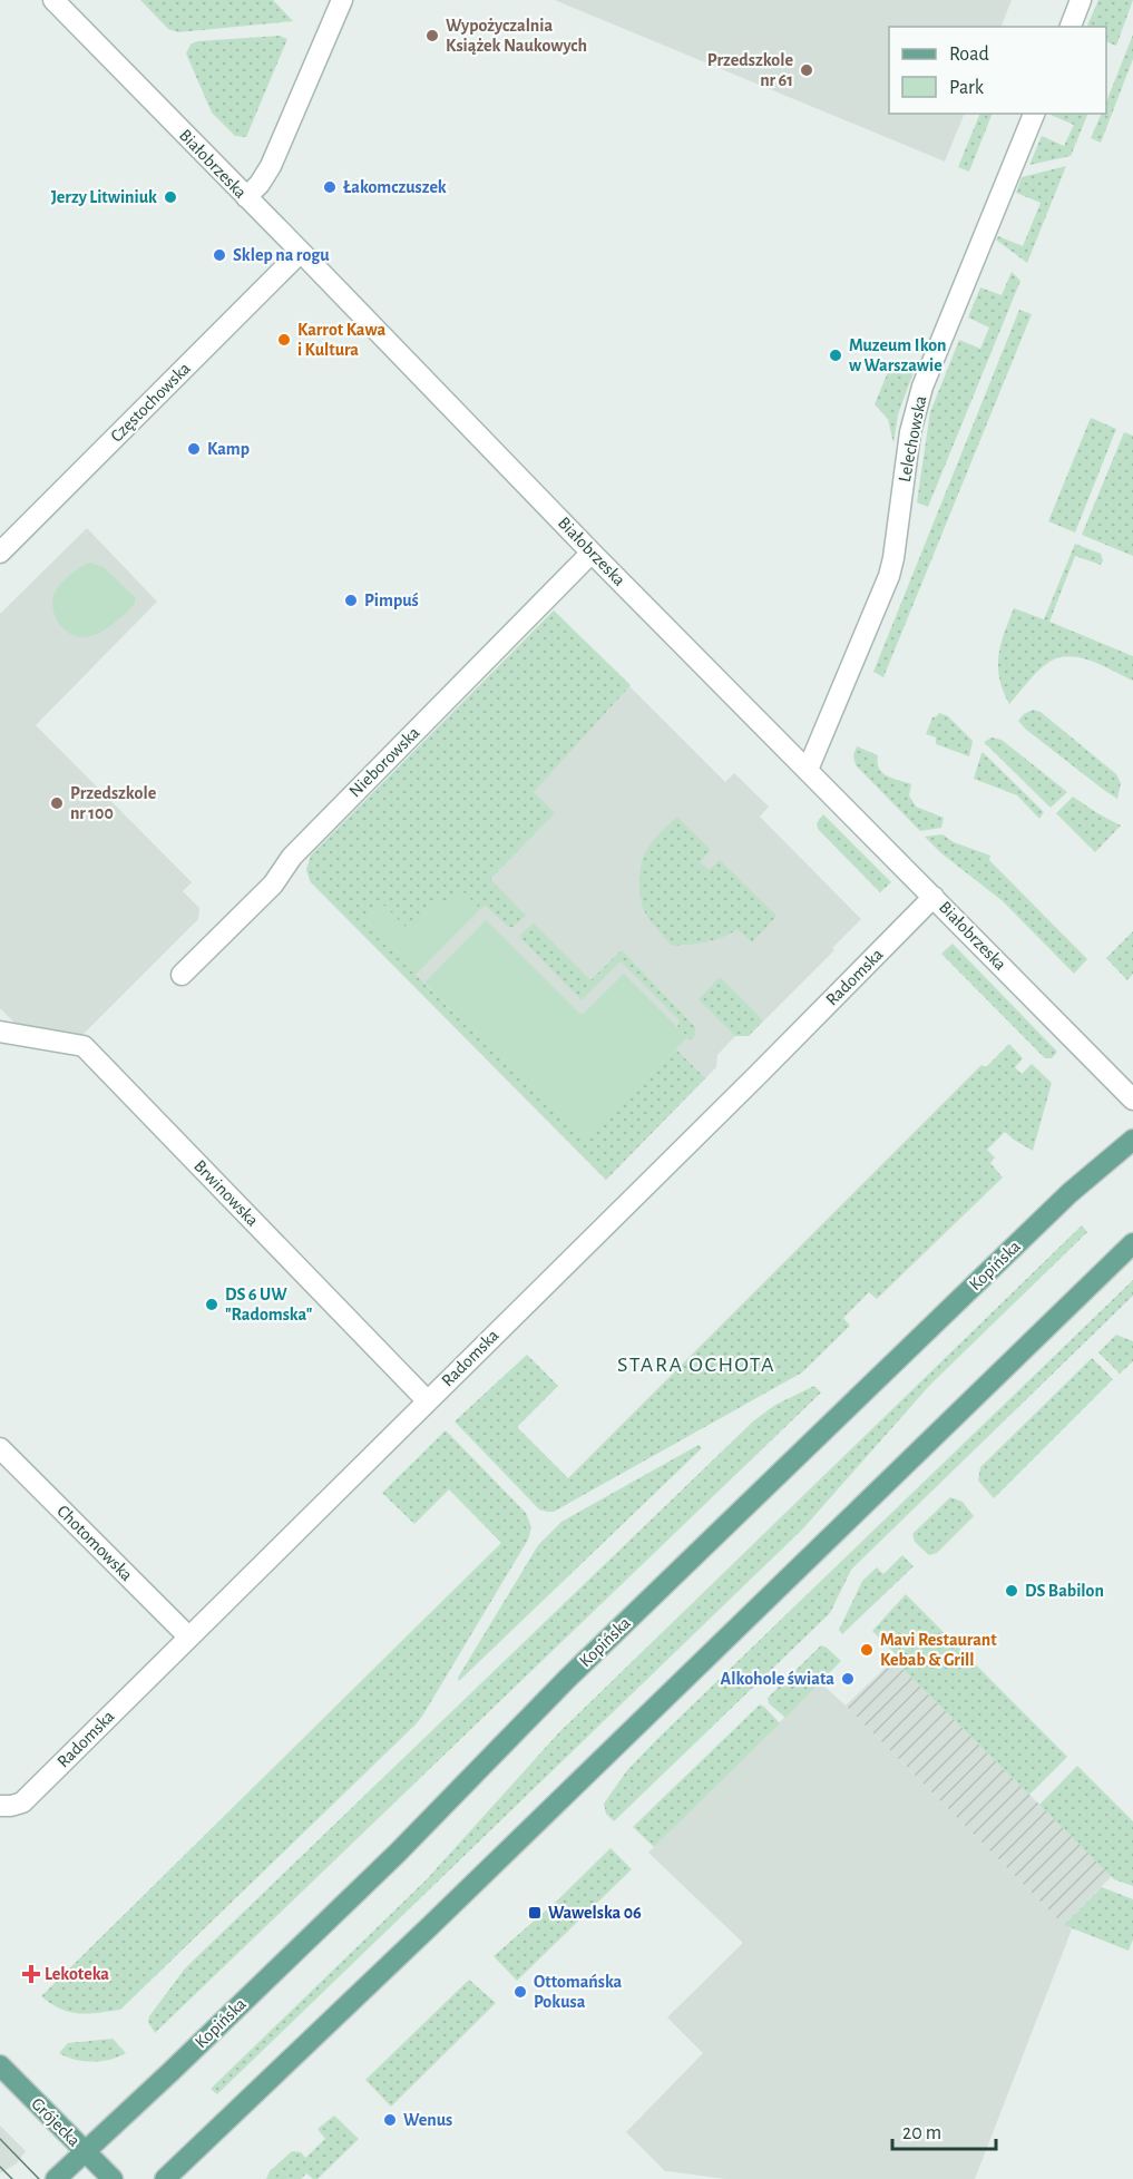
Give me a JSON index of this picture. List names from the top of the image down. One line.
{"streets":{"main road":["Kopińska","Grójecka"],"street":["Białobrzeska","Częstochowska","Lelechowska","Nieborowska","Radomska","Brwinowska","Chotomowska"]},"crossings":[["Białobrzeska","Częstochowska"],["Białobrzeska","Lelechowska"],["Białobrzeska","Nieborowska"],["Białobrzeska","Radomska"],["Radomska","Brwinowska"],["Radomska","Chotomowska"],["Kopińska","Grójecka"]],"districts":["STARA OCHOTA"],"places":{"other":["Wypożyczalnia Książek Naukowych","Przedszkole nr 61","Łakomczuszek","Jerzy Litwiniuk","Sklep na rogu","Karrot Kawa i Kultura","Muzeum Ikon w Warszawie","Kamp","Pimpuś","Przedszkole nr 100","DS 6 UW \"Radomska\"","DS Babilon","Mavi Restaurant Kebab & Grill","Alkohole świata","Ottomańska Pokusa","Wenus"],"transit":["Wawelska 06"],"health":["Lekoteka"]},"legend":["Road","Park"],"scale_bar":"20 m"}
